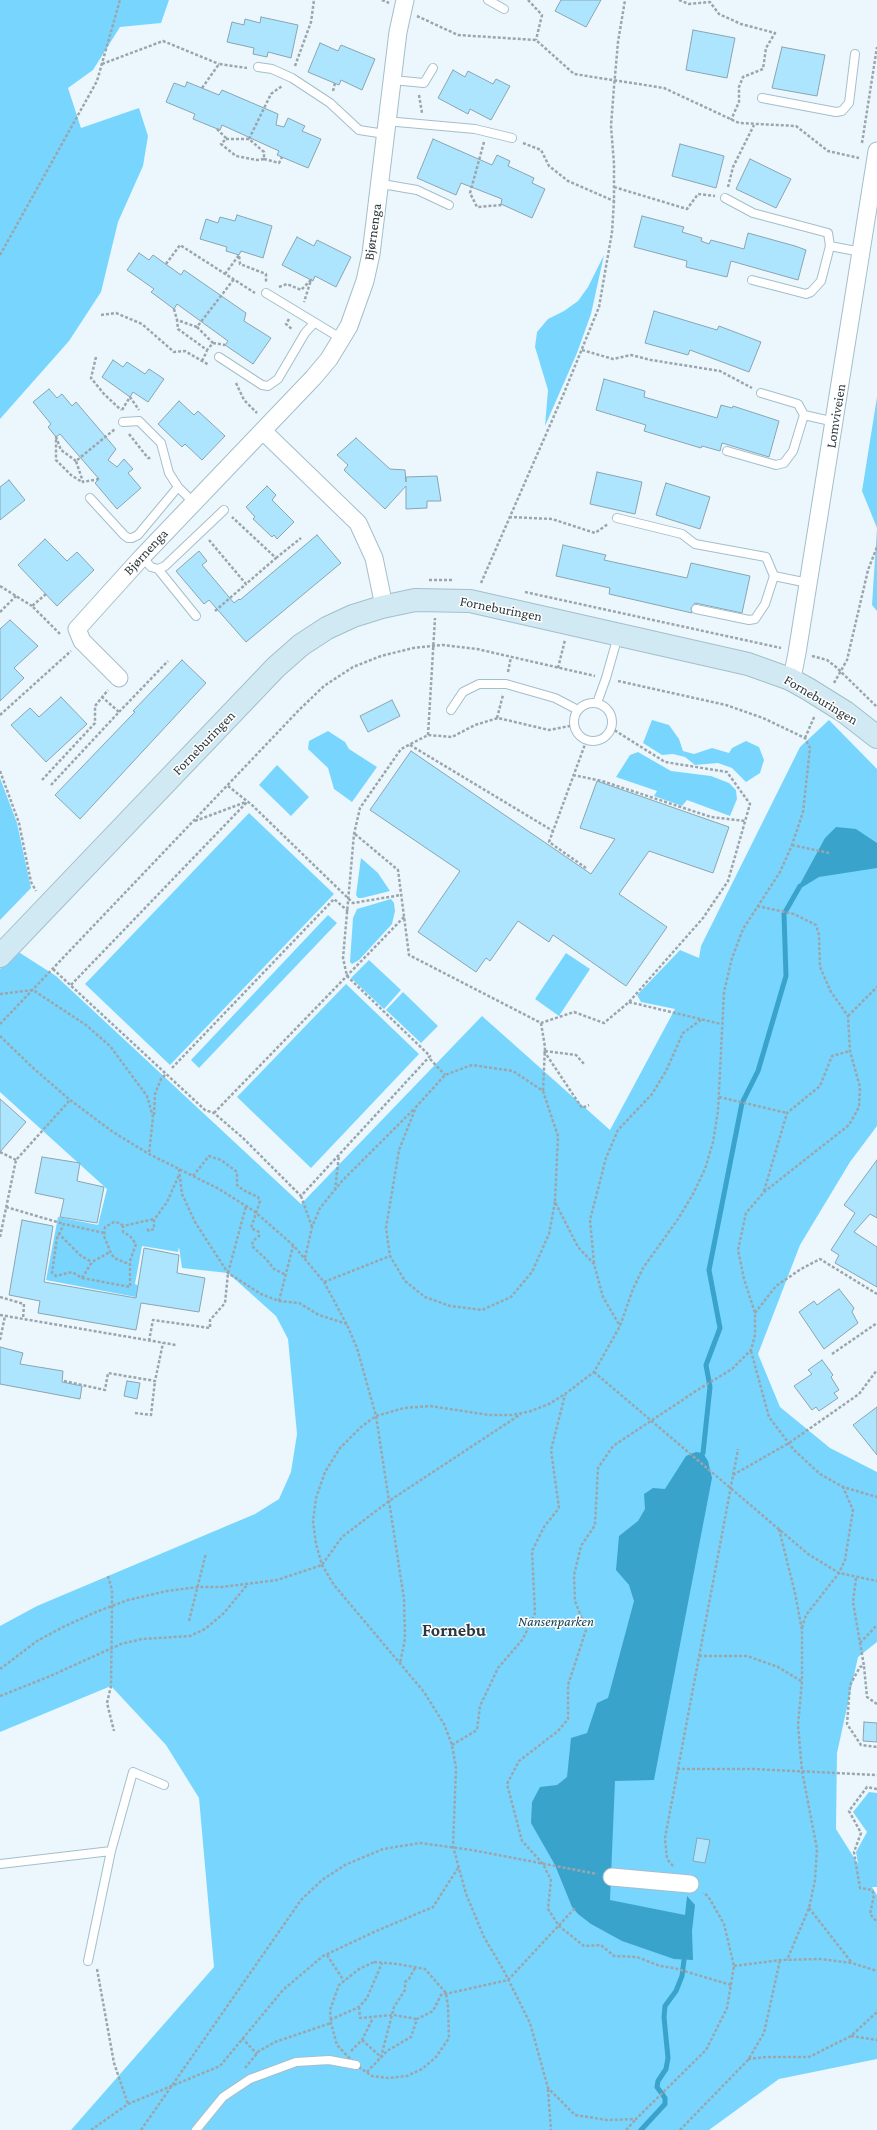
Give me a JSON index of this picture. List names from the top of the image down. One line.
{"streets":{"street":["Bjørnenga","Lomviveien","Forneburingen"]},"crossings":[["Lomviveien","Forneburingen"]],"districts":["Fornebu"],"parks":["Nansenparken"]}
